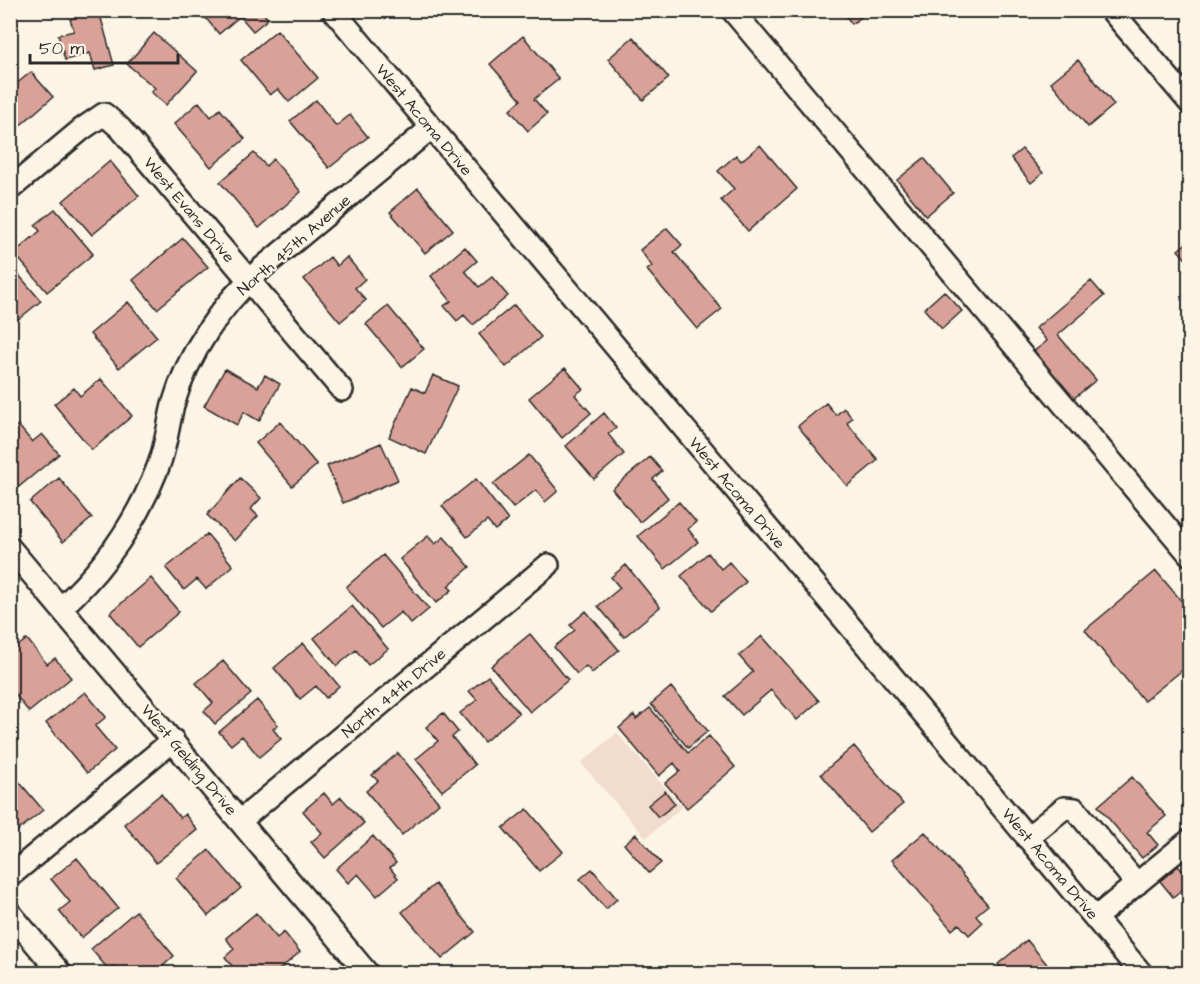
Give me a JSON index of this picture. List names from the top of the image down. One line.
{"streets":{"street":["West Acoma Drive","West Evans Drive","North 45th Avenue","North 44th Drive","West Gelding Drive"]},"crossings":[["West Acoma Drive","North 45th Avenue"],["West Evans Drive","North 45th Avenue"],["North 45th Avenue","West Gelding Drive"],["North 44th Drive","West Gelding Drive"]],"scale_bar":"50 m"}
